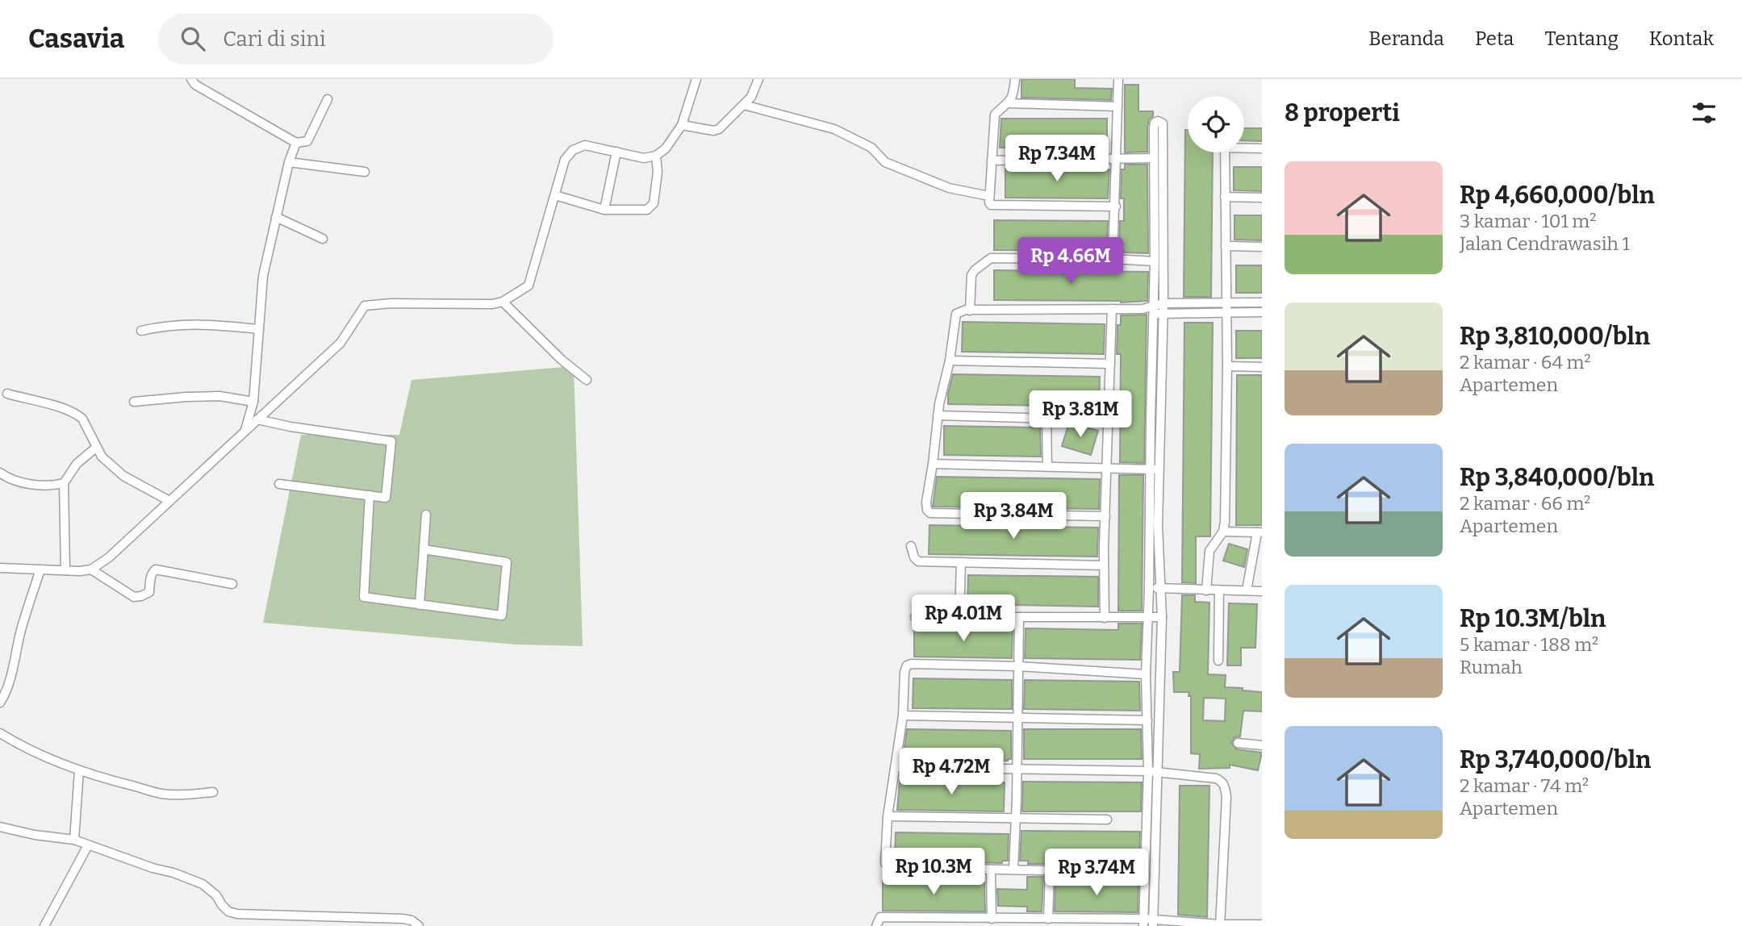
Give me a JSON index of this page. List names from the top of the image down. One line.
{"page":{"header":"Casavia","search":"Cari di sini","nav":["Beranda","Peta","Tentang","Kontak"],"heading":"8 properti","price":["Rp 7.34M","Rp 4.66M","Rp 3.81M","Rp 3.84M","Rp 4.01M","Rp 4.72M","Rp 10.3M","Rp 3.74M"],"list":[{"name":"Rp 4,660,000/bln","note":"3 kamar · 101 m² · Jalan Cendrawasih 1"},{"name":"Rp 3,810,000/bln","note":"2 kamar · 64 m² · Apartemen"},{"name":"Rp 3,840,000/bln","note":"2 kamar · 66 m² · Apartemen"},{"name":"Rp 10.3M/bln","note":"5 kamar · 188 m² · Rumah"},{"name":"Rp 3,740,000/bln","note":"2 kamar · 74 m² · Apartemen"}]}}
